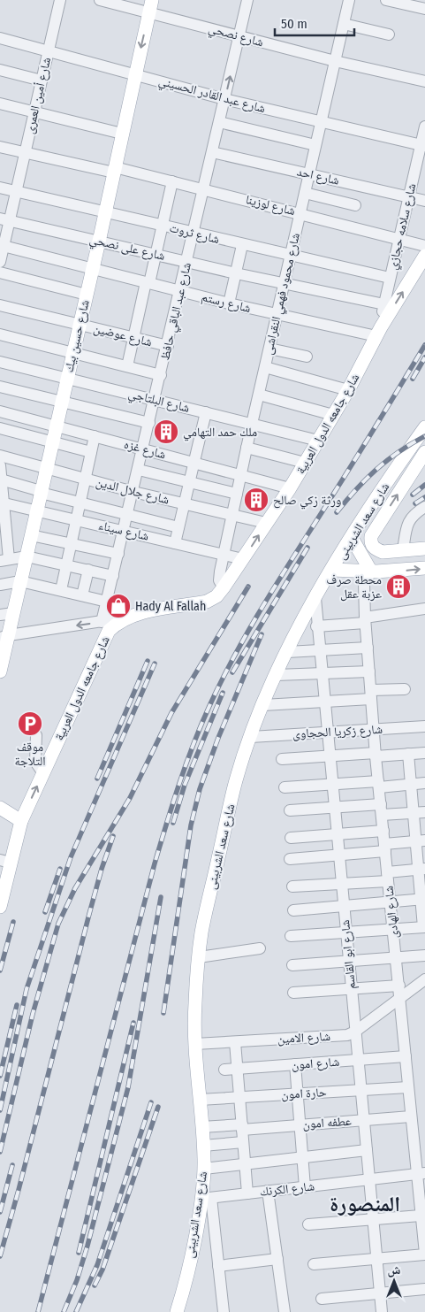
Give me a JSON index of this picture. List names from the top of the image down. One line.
{"streets":{"main road":["شارع حسين بيك","شارع جامعه الدول العربية","شارع سعد الشربينى"],"street":["شارع نصحي","شارع عبد القادر الحسيني","شارع أمين العمرى","شارع احد","شارع لوزينا","شارع سلامه حجازي","شارع ثروت","شارع على نصحي","شارع محمود فهمي النقراشى","شارع رستم","شارع عبد الباقي حافظ","شارع عوضين","شارع البلتاجي","شارع غزه","شارع جلال الدين","شارع سيناء","شارع زكريا الحجاوى","شارع الهادى","شارع ابو القاسم","شارع الامين","شارع امون","حارة امون","عطفه امون","شارع الكرنك"]},"crossings":[["شارع نصحي","شارع محمود فهمي النقراشى"],["شارع نصحي","شارع عبد الباقي حافظ"],["شارع نصحي","شارع حسين بيك"],["شارع عبد القادر الحسيني","شارع أمين العمرى"],["شارع عبد القادر الحسيني","شارع سلامه حجازي"],["شارع عبد القادر الحسيني","شارع محمود فهمي النقراشى"],["شارع عبد القادر الحسيني","شارع عبد الباقي حافظ"],["شارع عبد القادر الحسيني","شارع حسين بيك"],["شارع أمين العمرى","شارع لوزينا"],["شارع أمين العمرى","شارع ثروت"],["شارع أمين العمرى","شارع على نصحي"],["شارع أمين العمرى","شارع رستم"],["شارع احد","شارع سلامه حجازي"],["شارع احد","شارع محمود فهمي النقراشى"],["شارع احد","شارع عبد الباقي حافظ"],["شارع لوزينا","شارع سلامه حجازي"],["شارع لوزينا","شارع محمود فهمي النقراشى"],["شارع لوزينا","شارع عبد الباقي حافظ"],["شارع لوزينا","شارع حسين بيك"],["شارع سلامه حجازي","شارع ثروت"],["شارع سلامه حجازي","شارع على نصحي"],["شارع سلامه حجازي","شارع رستم"],["شارع سلامه حجازي","شارع جامعه الدول العربية"],["شارع ثروت","شارع محمود فهمي النقراشى"],["شارع ثروت","شارع عبد الباقي حافظ"],["شارع ثروت","شارع حسين بيك"],["شارع على نصحي","شارع محمود فهمي النقراشى"],["شارع على نصحي","شارع عبد الباقي حافظ"],["شارع على نصحي","شارع حسين بيك"],["شارع محمود فهمي النقراشى","شارع رستم"],["شارع محمود فهمي النقراشى","شارع البلتاجي"],["شارع محمود فهمي النقراشى","شارع جامعه الدول العربية"],["شارع محمود فهمي النقراشى","شارع غزه"],["شارع محمود فهمي النقراشى","شارع جلال الدين"],["شارع محمود فهمي النقراشى","شارع سيناء"],["شارع رستم","شارع عبد الباقي حافظ"],["شارع رستم","شارع حسين بيك"],["شارع رستم","شارع جامعه الدول العربية"],["شارع عبد الباقي حافظ","شارع عوضين"],["شارع عبد الباقي حافظ","شارع البلتاجي"],["شارع عبد الباقي حافظ","شارع غزه"],["شارع عبد الباقي حافظ","شارع جلال الدين"],["شارع عبد الباقي حافظ","شارع سيناء"],["شارع عوضين","شارع حسين بيك"],["شارع حسين بيك","شارع البلتاجي"],["شارع حسين بيك","شارع غزه"],["شارع حسين بيك","شارع جلال الدين"],["شارع حسين بيك","شارع سيناء"],["شارع البلتاجي","شارع جامعه الدول العربية"],["شارع جامعه الدول العربية","شارع غزه"],["شارع جامعه الدول العربية","شارع جلال الدين"],["شارع جامعه الدول العربية","شارع سيناء"],["شارع سعد الشربينى","شارع زكريا الحجاوى"],["شارع سعد الشربينى","شارع ابو القاسم"],["شارع سعد الشربينى","شارع الامين"],["شارع سعد الشربينى","حارة امون"],["شارع سعد الشربينى","عطفه امون"],["شارع سعد الشربينى","شارع الكرنك"],["شارع زكريا الحجاوى","شارع الهادى"],["شارع زكريا الحجاوى","شارع ابو القاسم"],["شارع الهادى","شارع الامين"],["شارع الهادى","شارع امون"],["شارع الهادى","حارة امون"],["شارع الهادى","عطفه امون"],["شارع الهادى","شارع الكرنك"],["شارع ابو القاسم","شارع الامين"],["شارع ابو القاسم","شارع امون"],["شارع ابو القاسم","حارة امون"],["شارع ابو القاسم","عطفه امون"],["شارع ابو القاسم","شارع الكرنك"]],"districts":["المنصورة"],"places":{"building":["ملك حمد التهامي","ورثة زكي صالح","محطة صرف عزبة عقل"],"shop":["Hady Al Fallah"],"parking":["موقف التلاجة"]},"scale_bar":"50 m","north":"top"}
